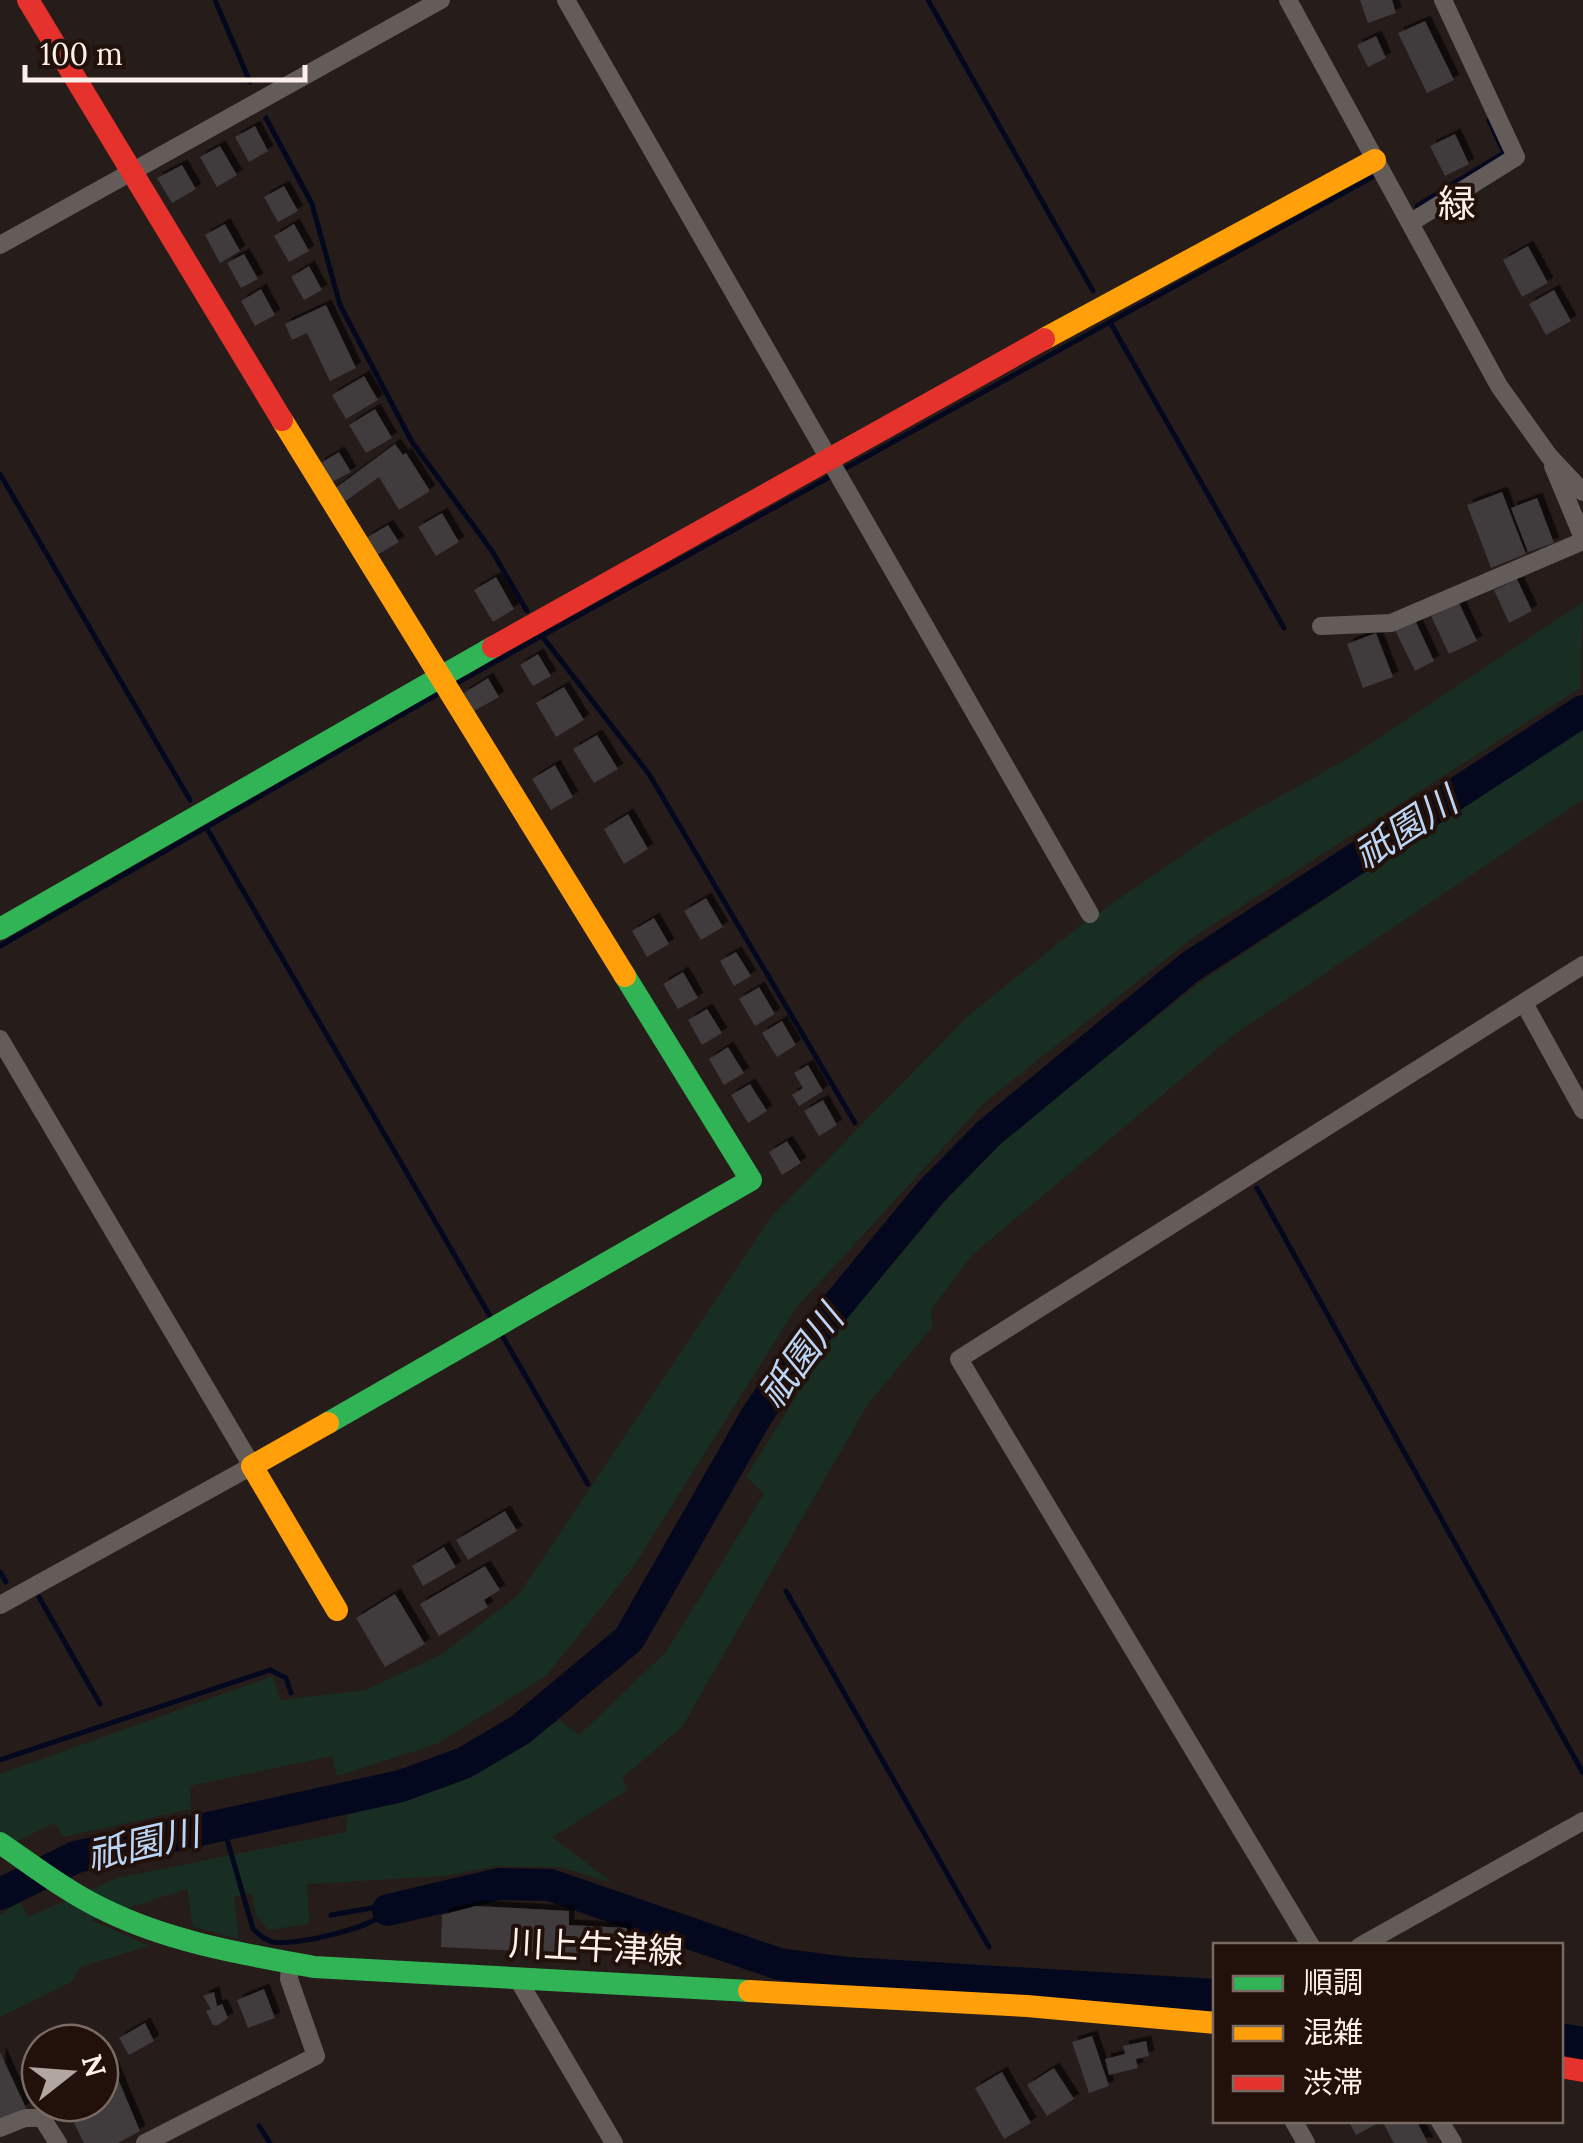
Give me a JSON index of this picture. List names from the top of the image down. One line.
{"streets":{"street":["川上牛津線"]},"districts":["緑"],"water":["祇園川"],"legend":["順調","混雑","渋滞"],"scale_bar":"100 m","north":"right"}
